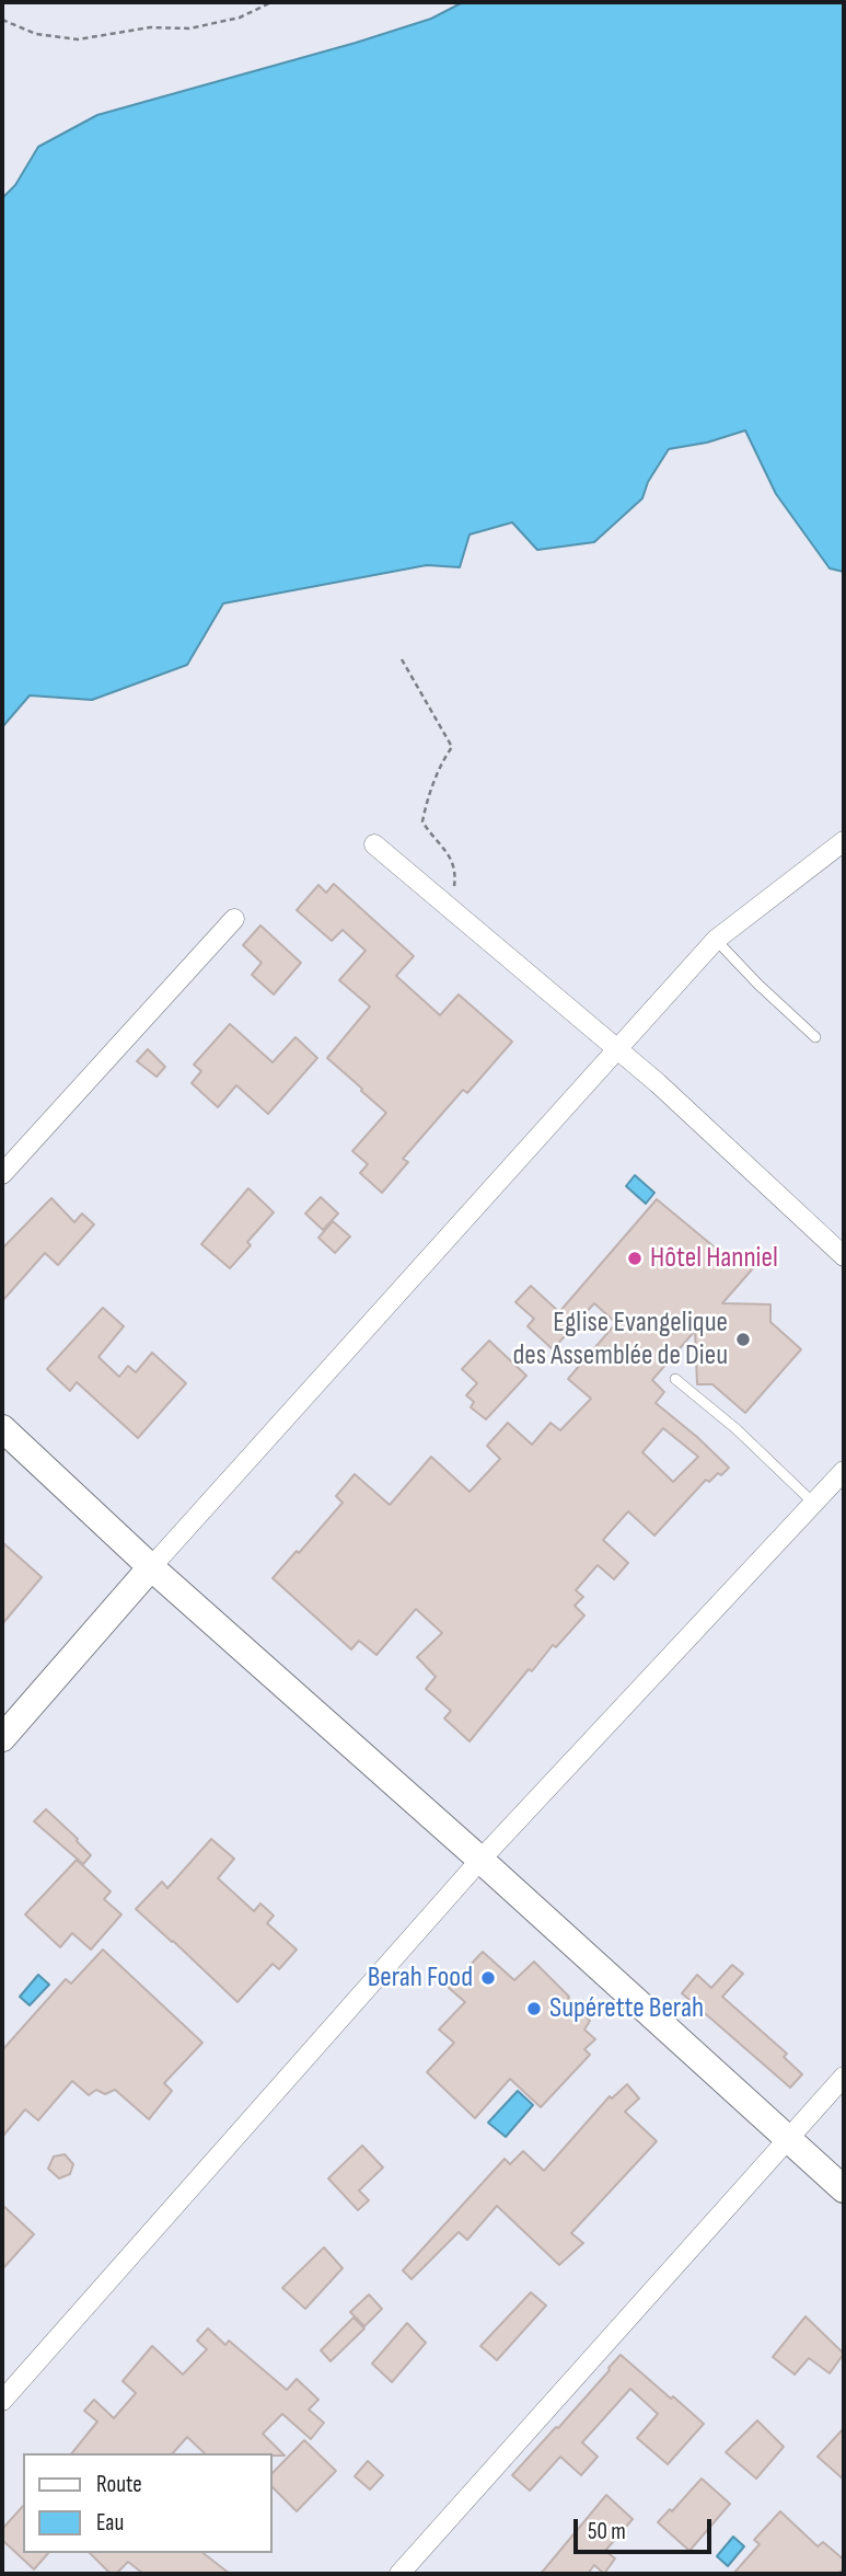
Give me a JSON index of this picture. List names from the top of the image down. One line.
{"places":["Hôtel Hanniel","Eglise Evangelique des Assemblée de Dieu","Berah Food","Supérette Berah"],"legend":["Route","Eau"],"scale_bar":"50 m"}
